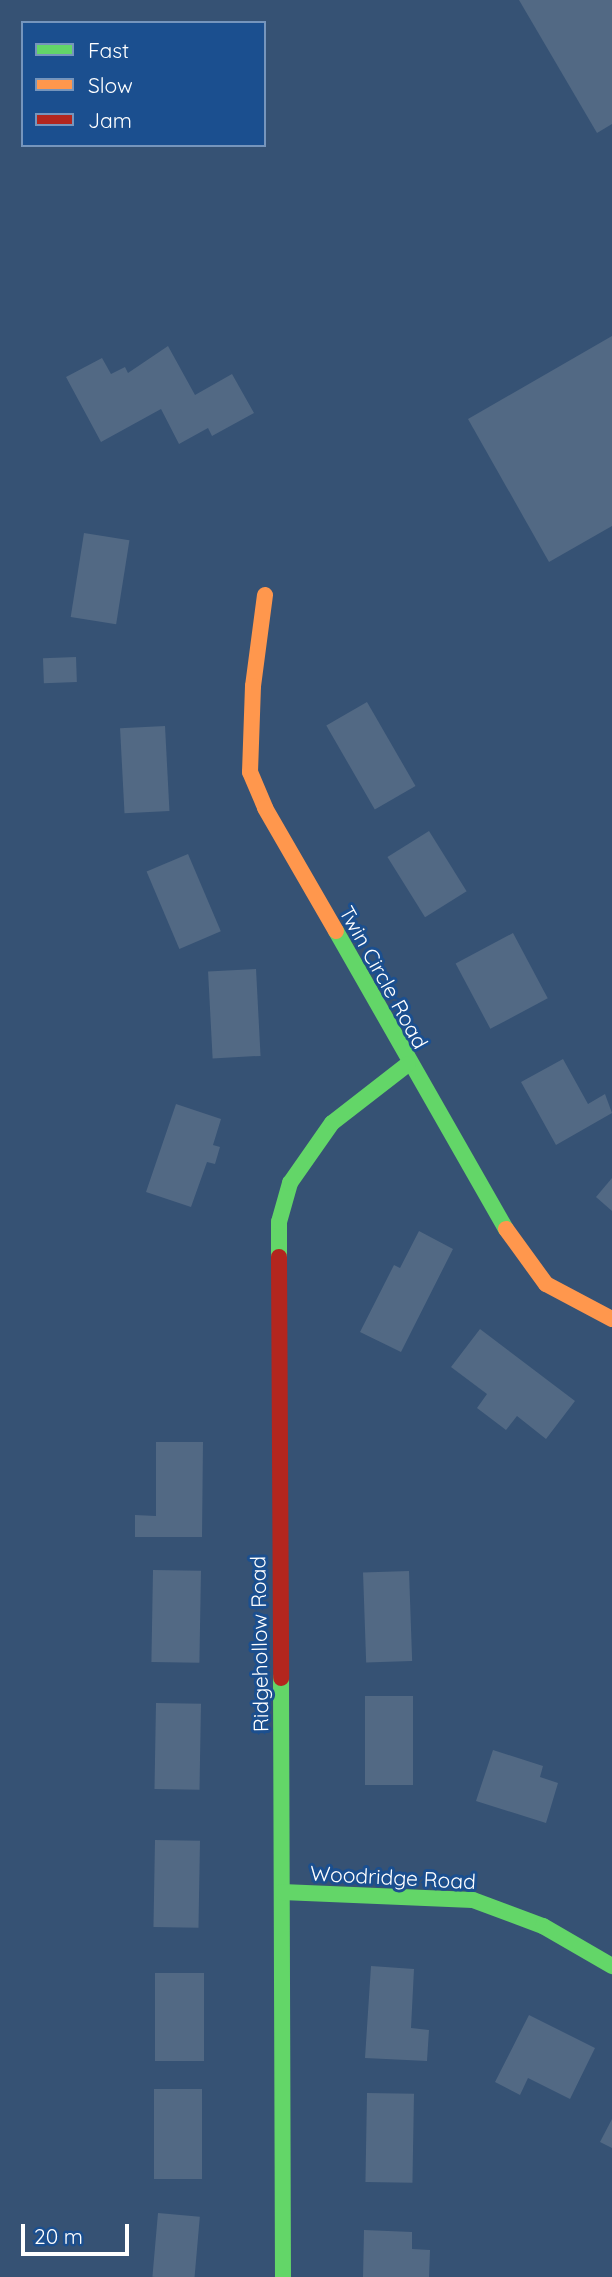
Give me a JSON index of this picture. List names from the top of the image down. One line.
{"streets":{"street":["Twin Circle Road","Ridgehollow Road","Woodridge Road"]},"crossings":[["Twin Circle Road","Ridgehollow Road"],["Ridgehollow Road","Woodridge Road"]],"legend":["Fast","Slow","Jam"],"scale_bar":"20 m"}
